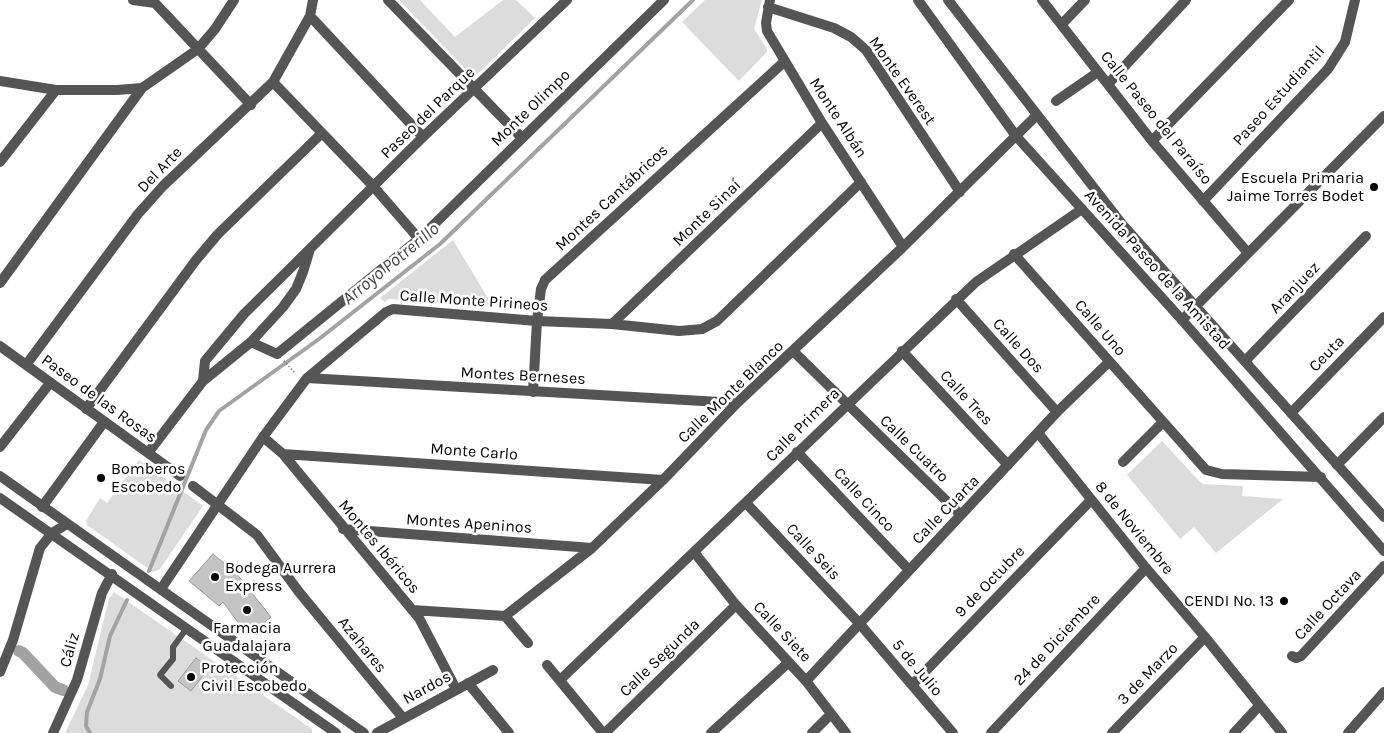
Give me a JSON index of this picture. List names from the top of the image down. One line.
{"streets":{"street":["Monte Everest","Paseo Estudiantil","Monte Olimpo","Paseo del Parque","Monte Albán","Calle Paseo del Paraíso","Del Arte","Montes Cantábricos","Monte Sinaí","Avenida Paseo de la Amistad","Aranjuez","Calle Monte Pirineos","Calle Uno","Calle Dos","Ceuta","Montes Berneses","Calle Monte Blanco","Calle Tres","Paseo de las Rosas","Calle Primera","Calle Cuatro","Monte Carlo","Calle Cinco","Calle Cuarta","Montes Apeninos","8 de Noviembre","Montes Ibéricos","Calle Seis","9 de Octubre","Calle Octava","Calle Siete","24 de Diciembre","Azahares","Cáliz","Calle Segunda","5 de Julio","3 de Marzo","Nardos"]},"crossings":[["Monte Everest","Monte Albán"],["Monte Everest","Calle Monte Blanco"],["Paseo Estudiantil","Calle Paseo del Paraíso"],["Monte Olimpo","Paseo del Parque"],["Paseo del Parque","Paseo de las Rosas"],["Monte Albán","Montes Cantábricos"],["Monte Albán","Monte Sinaí"],["Monte Albán","Calle Monte Pirineos"],["Monte Albán","Calle Monte Blanco"],["Del Arte","Paseo de las Rosas"],["Montes Cantábricos","Calle Monte Pirineos"],["Montes Cantábricos","Montes Berneses"],["Monte Sinaí","Calle Monte Pirineos"],["Avenida Paseo de la Amistad","Aranjuez"],["Avenida Paseo de la Amistad","Calle Uno"],["Avenida Paseo de la Amistad","Ceuta"],["Avenida Paseo de la Amistad","Calle Monte Blanco"],["Avenida Paseo de la Amistad","Calle Primera"],["Calle Monte Pirineos","Montes Berneses"],["Calle Monte Pirineos","Montes Ibéricos"],["Calle Monte Pirineos","Azahares"],["Calle Uno","Calle Primera"],["Calle Uno","Calle Cuarta"],["Calle Dos","Calle Primera"],["Calle Dos","Calle Cuarta"],["Montes Berneses","Calle Monte Blanco"],["Calle Monte Blanco","Calle Cuatro"],["Calle Monte Blanco","Monte Carlo"],["Calle Monte Blanco","Montes Apeninos"],["Calle Tres","Calle Primera"],["Calle Tres","Calle Cuarta"],["Calle Primera","Calle Cuatro"],["Calle Primera","Calle Cinco"],["Calle Primera","Calle Seis"],["Calle Primera","Calle Siete"],["Calle Cuatro","Calle Cuarta"],["Monte Carlo","Montes Ibéricos"],["Calle Cinco","Calle Cuarta"],["Calle Cuarta","8 de Noviembre"],["Calle Cuarta","Calle Seis"],["Calle Cuarta","Calle Siete"],["Calle Cuarta","5 de Julio"],["Montes Apeninos","Montes Ibéricos"],["8 de Noviembre","9 de Octubre"],["8 de Noviembre","24 de Diciembre"],["8 de Noviembre","3 de Marzo"],["Montes Ibéricos","Nardos"],["Calle Seis","5 de Julio"],["9 de Octubre","5 de Julio"],["Calle Siete","Calle Segunda"],["Azahares","Nardos"]],"water":["Arroyo Potrerillo"],"places":["Escuela Primaria Jaime Torres Bodet","Bomberos Escobedo","Bodega Aurrera Express","CENDI No. 13","Farmacia Guadalajara","Protección Civil Escobedo"]}
